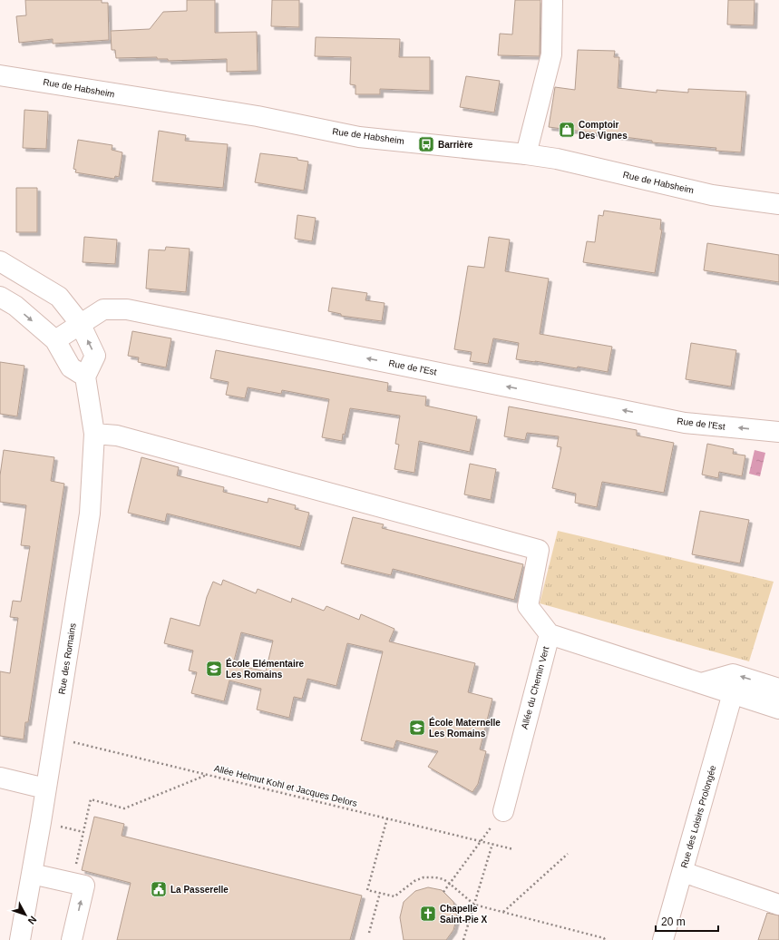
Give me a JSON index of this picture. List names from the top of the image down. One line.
{"streets":{"street":["Rue de Habsheim","Rue de l'Est","Rue des Romains","Allée du Chemin Vert","Rue des Loisirs Prolongée"],"path":["Allée Helmut Kohl et Jacques Delors"]},"crossings":[["Rue des Romains","Allée Helmut Kohl et Jacques Delors"],["Allée du Chemin Vert","Rue des Loisirs Prolongée"]],"one_way":["Rue de l'Est"],"places":{"shop":["Comptoir Des Vignes"],"bus stop":["Barrière"],"school or university":["École Elémentaire Les Romains","École Maternelle Les Romains"],"public building":["La Passerelle"],"church":["Chapelle Saint-Pie X"]},"scale_bar":"20 m","north":"bottom right"}
